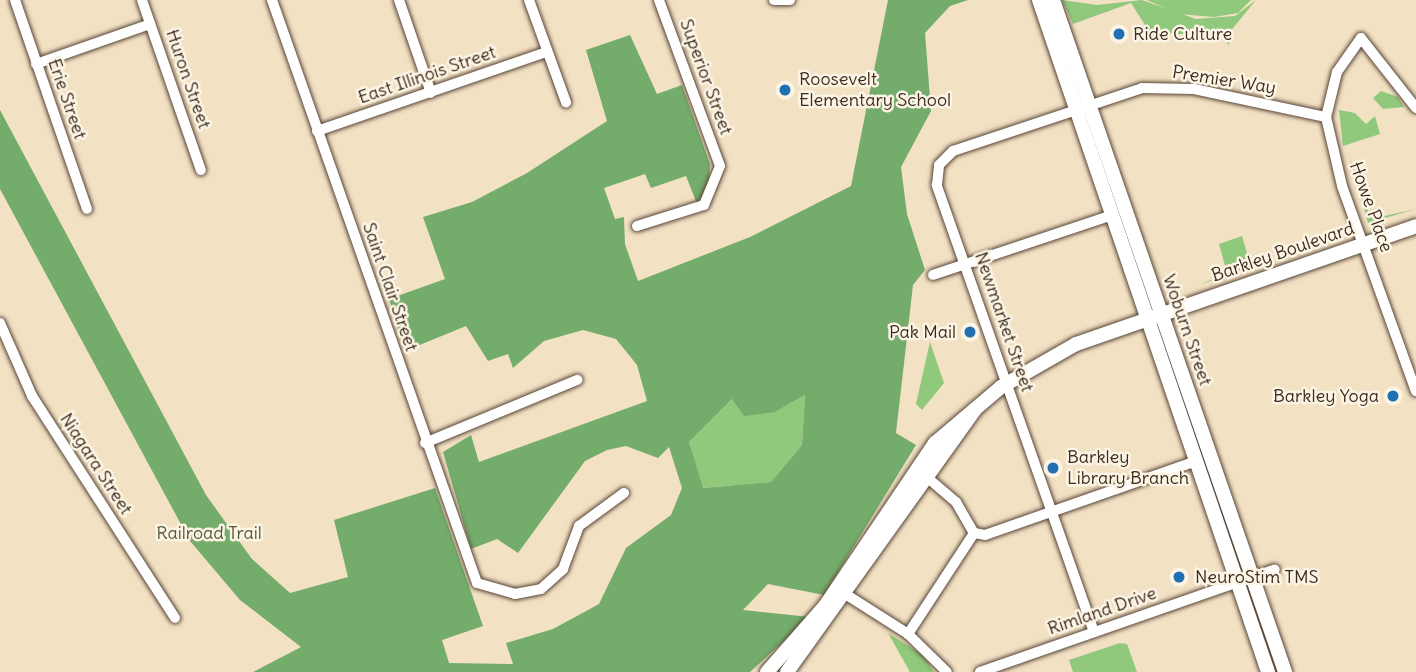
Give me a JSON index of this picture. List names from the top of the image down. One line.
{"streets":{"main road":["Barkley Boulevard","Woburn Street"],"street":["East Illinois Street","Superior Street","Huron Street","Premier Way","Erie Street","Howe Place","Saint Clair Street","Newmarket Street","Niagara Street","Rimland Drive"]},"crossings":[["East Illinois Street","Saint Clair Street"],["Premier Way","Howe Place"],["Premier Way","Newmarket Street"],["Premier Way","Woburn Street"],["Howe Place","Barkley Boulevard"],["Barkley Boulevard","Newmarket Street"],["Barkley Boulevard","Woburn Street"],["Newmarket Street","Woburn Street"],["Newmarket Street","Rimland Drive"],["Woburn Street","Rimland Drive"]],"parks":["Railroad Trail"],"places":["Ride Culture","Roosevelt Elementary School","Pak Mail","Barkley Yoga","Barkley Library Branch","NeuroStim TMS"]}
